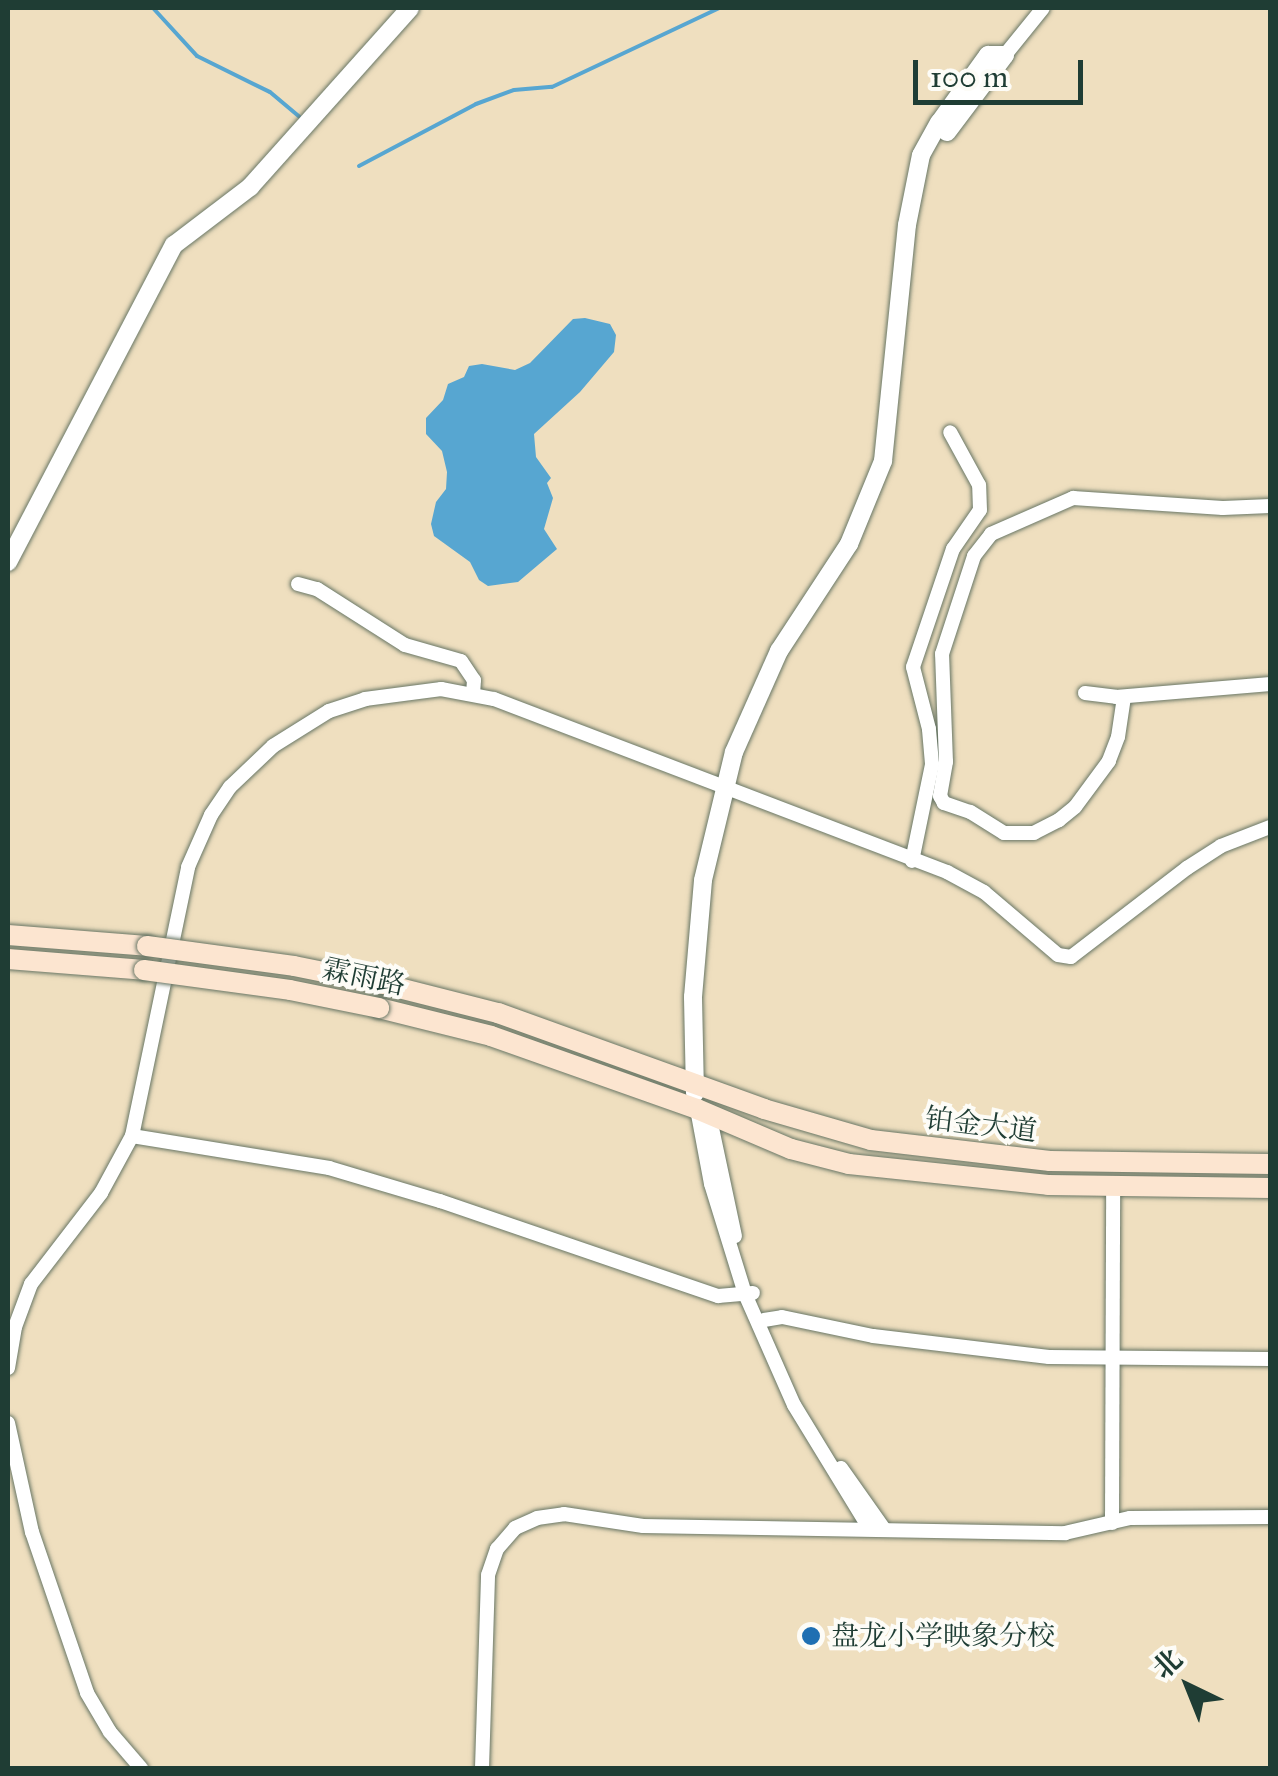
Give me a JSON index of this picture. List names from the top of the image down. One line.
{"streets":{"main road":["霖雨路","铂金大道"]},"crossings":[["霖雨路","铂金大道"]],"places":["盘龙小学映象分校"],"scale_bar":"100 m","north":"top left"}
